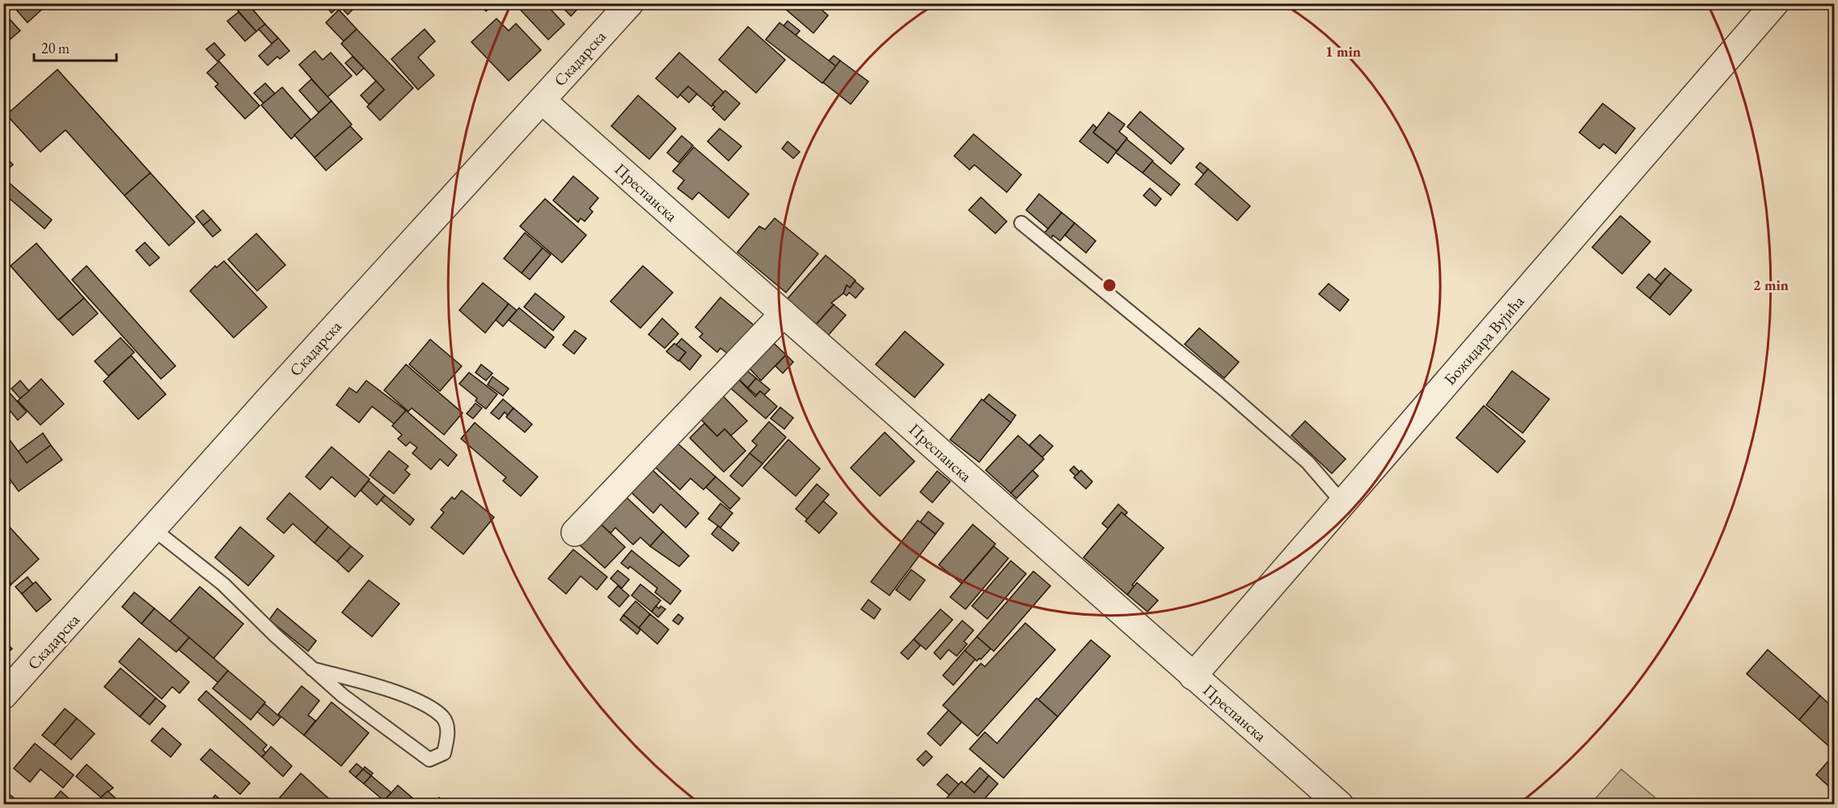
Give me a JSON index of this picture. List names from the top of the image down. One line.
{"streets":{"street":["Скадарска","Преспанска","Божидара Вујића"]},"crossings":[["Скадарска","Преспанска"],["Преспанска","Божидара Вујића"]],"scale_bar":"20 m","rings":["1 min","2 min"]}
